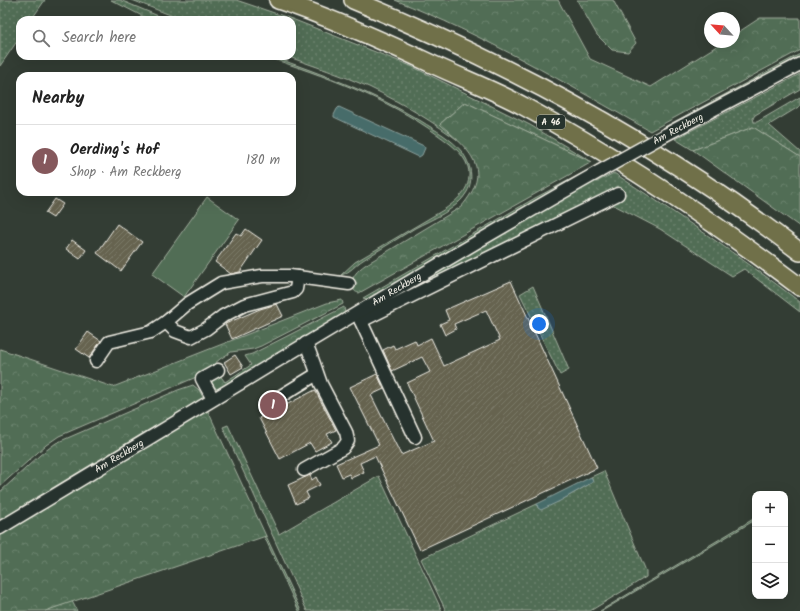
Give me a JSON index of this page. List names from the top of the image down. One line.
{"streets":{"highway":["A 46"],"street":["Am Reckberg"]},"north":"top left","page":{"search":"Search here","heading":"Nearby","list":[{"mark":"1","name":"Oerding's Hof","note":"Shop · Am Reckberg","value":"180 m"}],"pins":"1","map_buttons":["+","−"]}}
